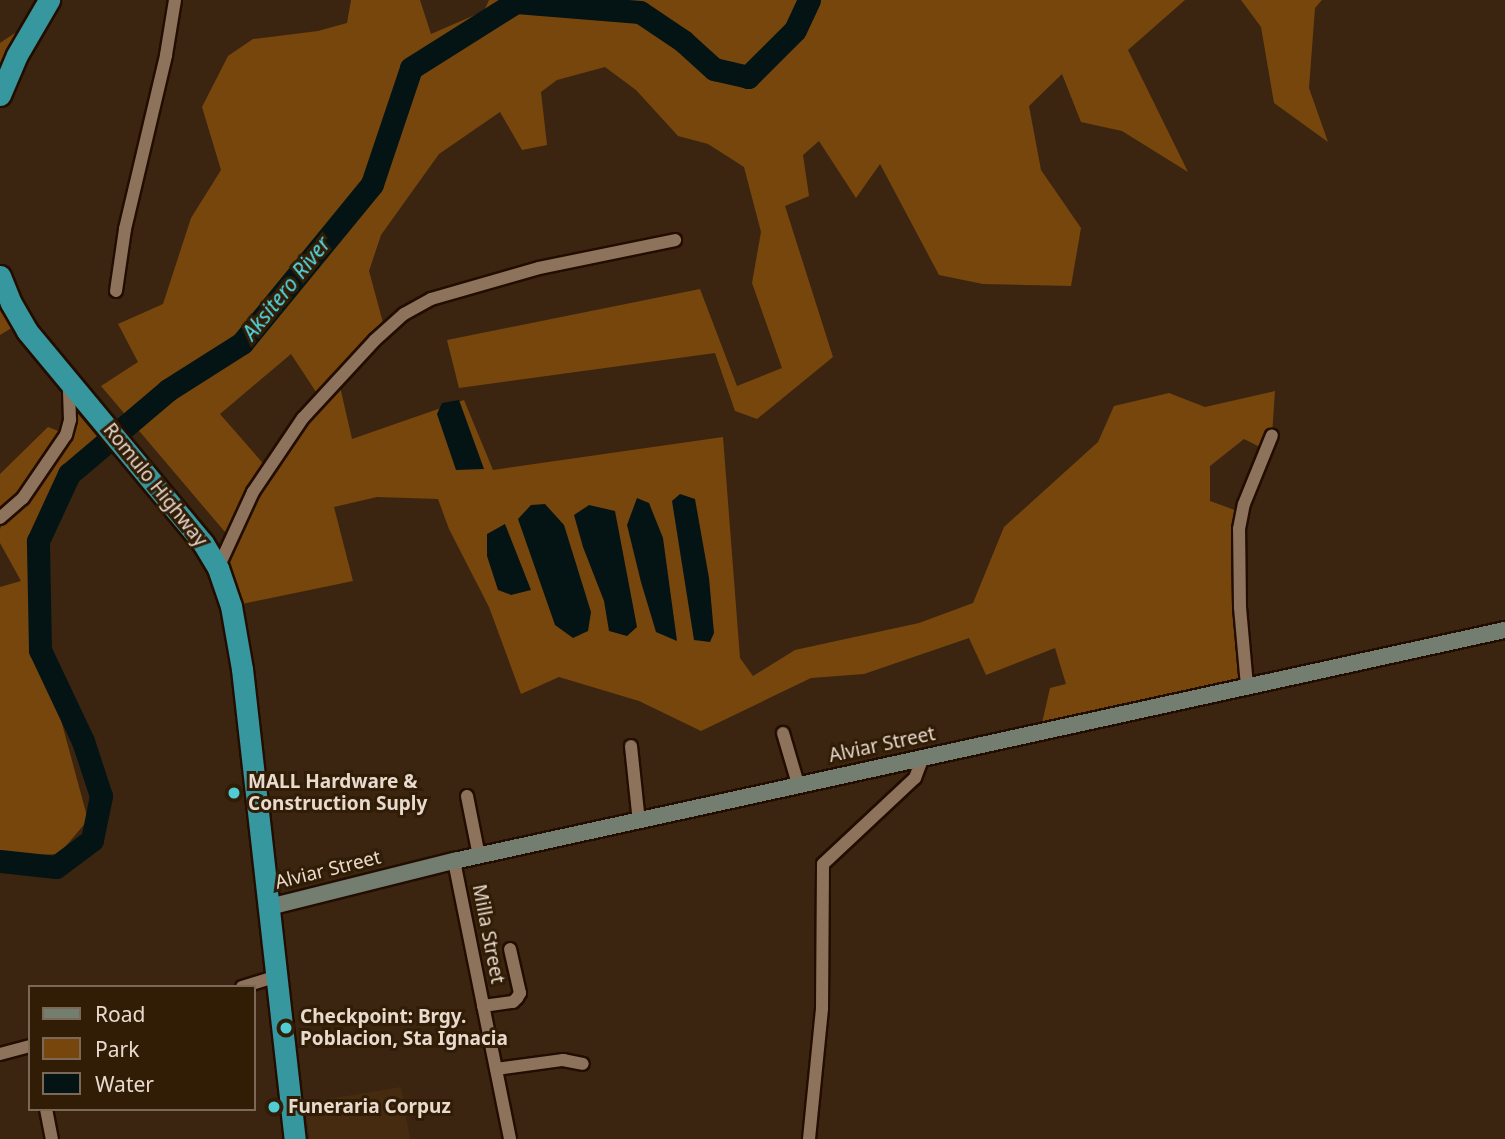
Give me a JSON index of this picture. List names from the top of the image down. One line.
{"streets":{"highway":["Romulo Highway"],"street":["Alviar Street","Milla Street"]},"crossings":[["Romulo Highway","Alviar Street"],["Alviar Street","Milla Street"]],"water":["Aksitero River"],"places":["MALL Hardware & Construction Suply","Checkpoint: Brgy. Poblacion, Sta Ignacia","Funeraria Corpuz"],"legend":["Road","Park","Water"]}
